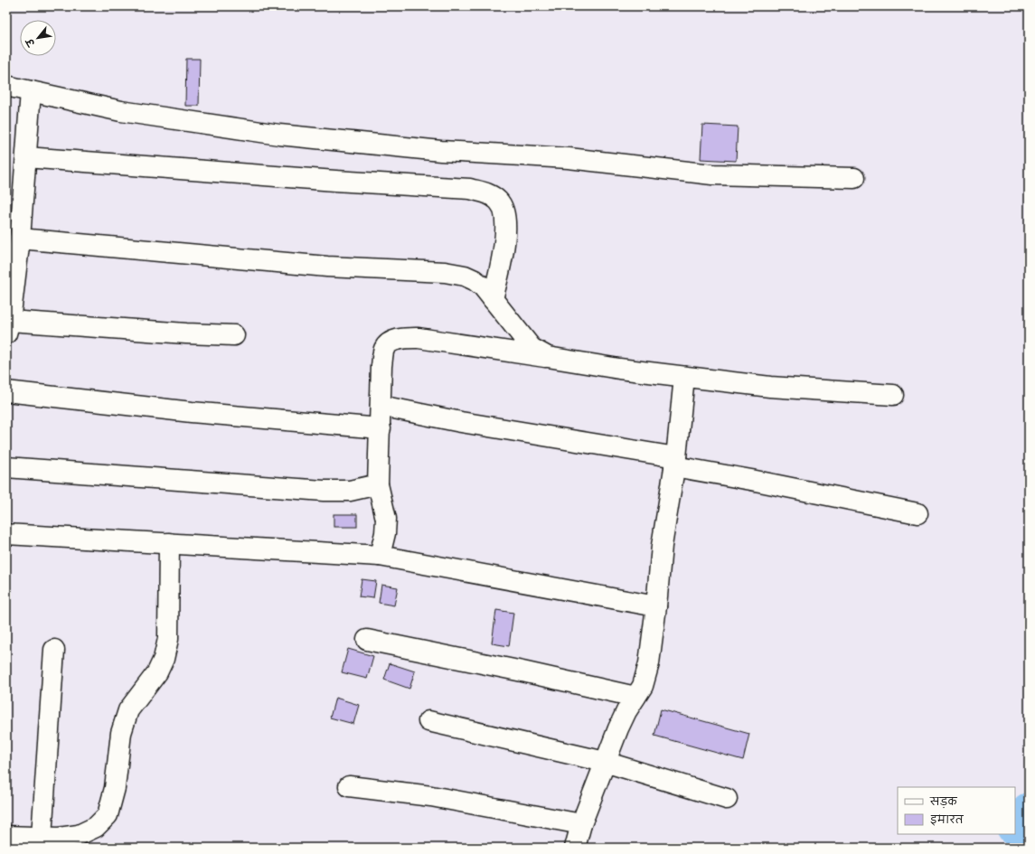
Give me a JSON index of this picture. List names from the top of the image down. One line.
{"legend":["सड़क","इमारत"],"north":"bottom left"}
